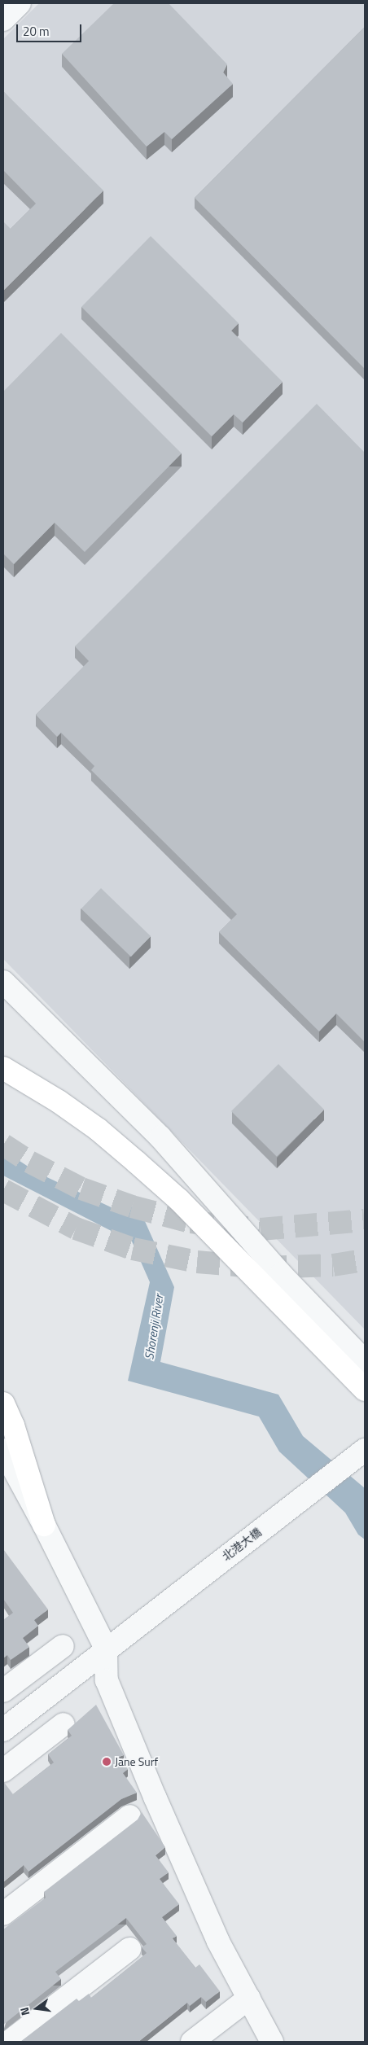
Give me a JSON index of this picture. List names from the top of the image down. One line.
{"streets":{"street":["北港大橋"]},"water":["Shorenji River"],"places":["Jane Surf"],"scale_bar":"20 m","north":"left"}
